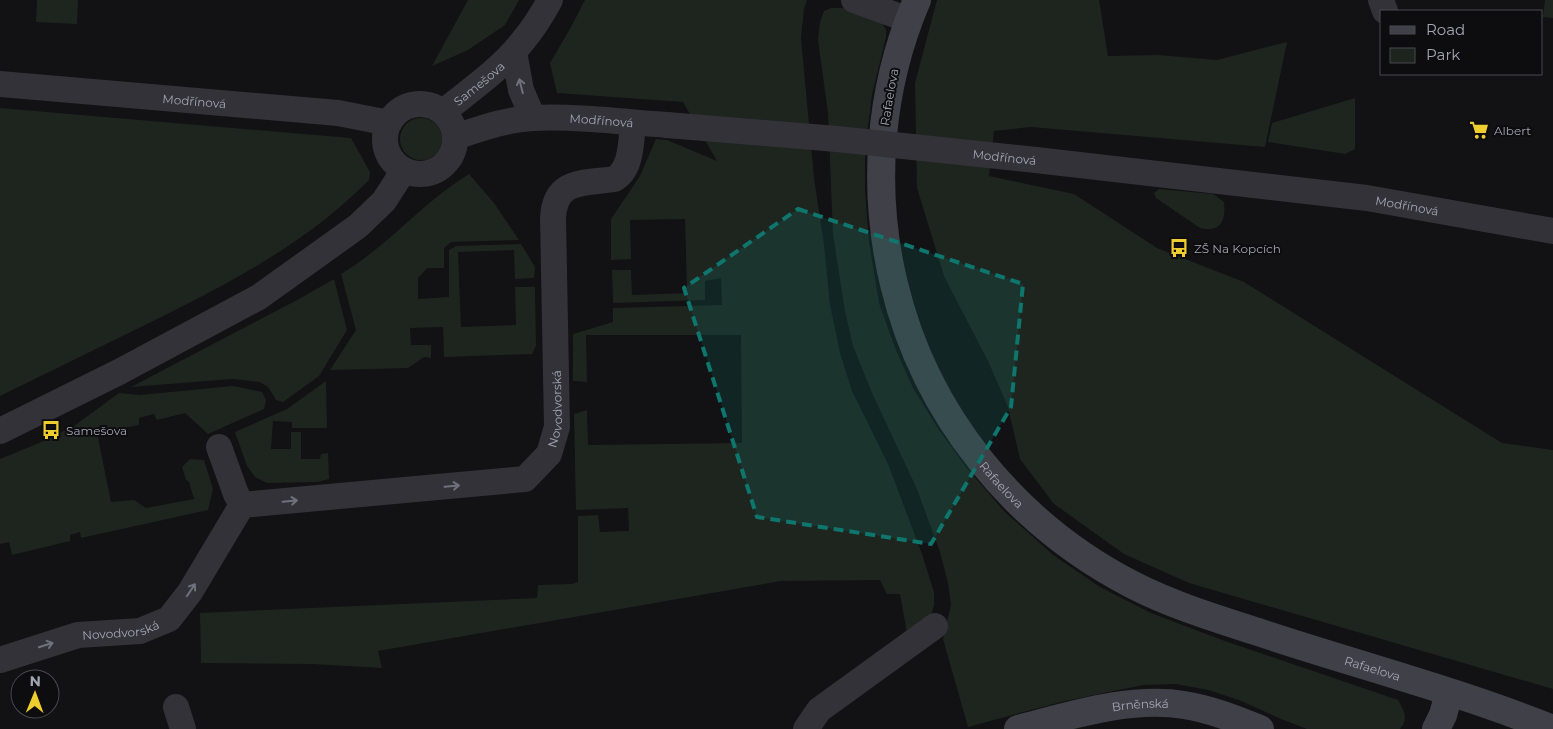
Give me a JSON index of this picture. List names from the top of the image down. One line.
{"streets":{"main road":["Rafaelova","Brněnská"],"street":["Samešova","Modřínová","Novodvorská"]},"crossings":[["Samešova","Modřínová"],["Modřínová","Novodvorská"]],"one_way":["Novodvorská"],"places":{"supermarket":["Albert"],"bus stop":["ZŠ Na Kopcích","Samešova"]},"legend":["Road","Park"],"north":"top"}
